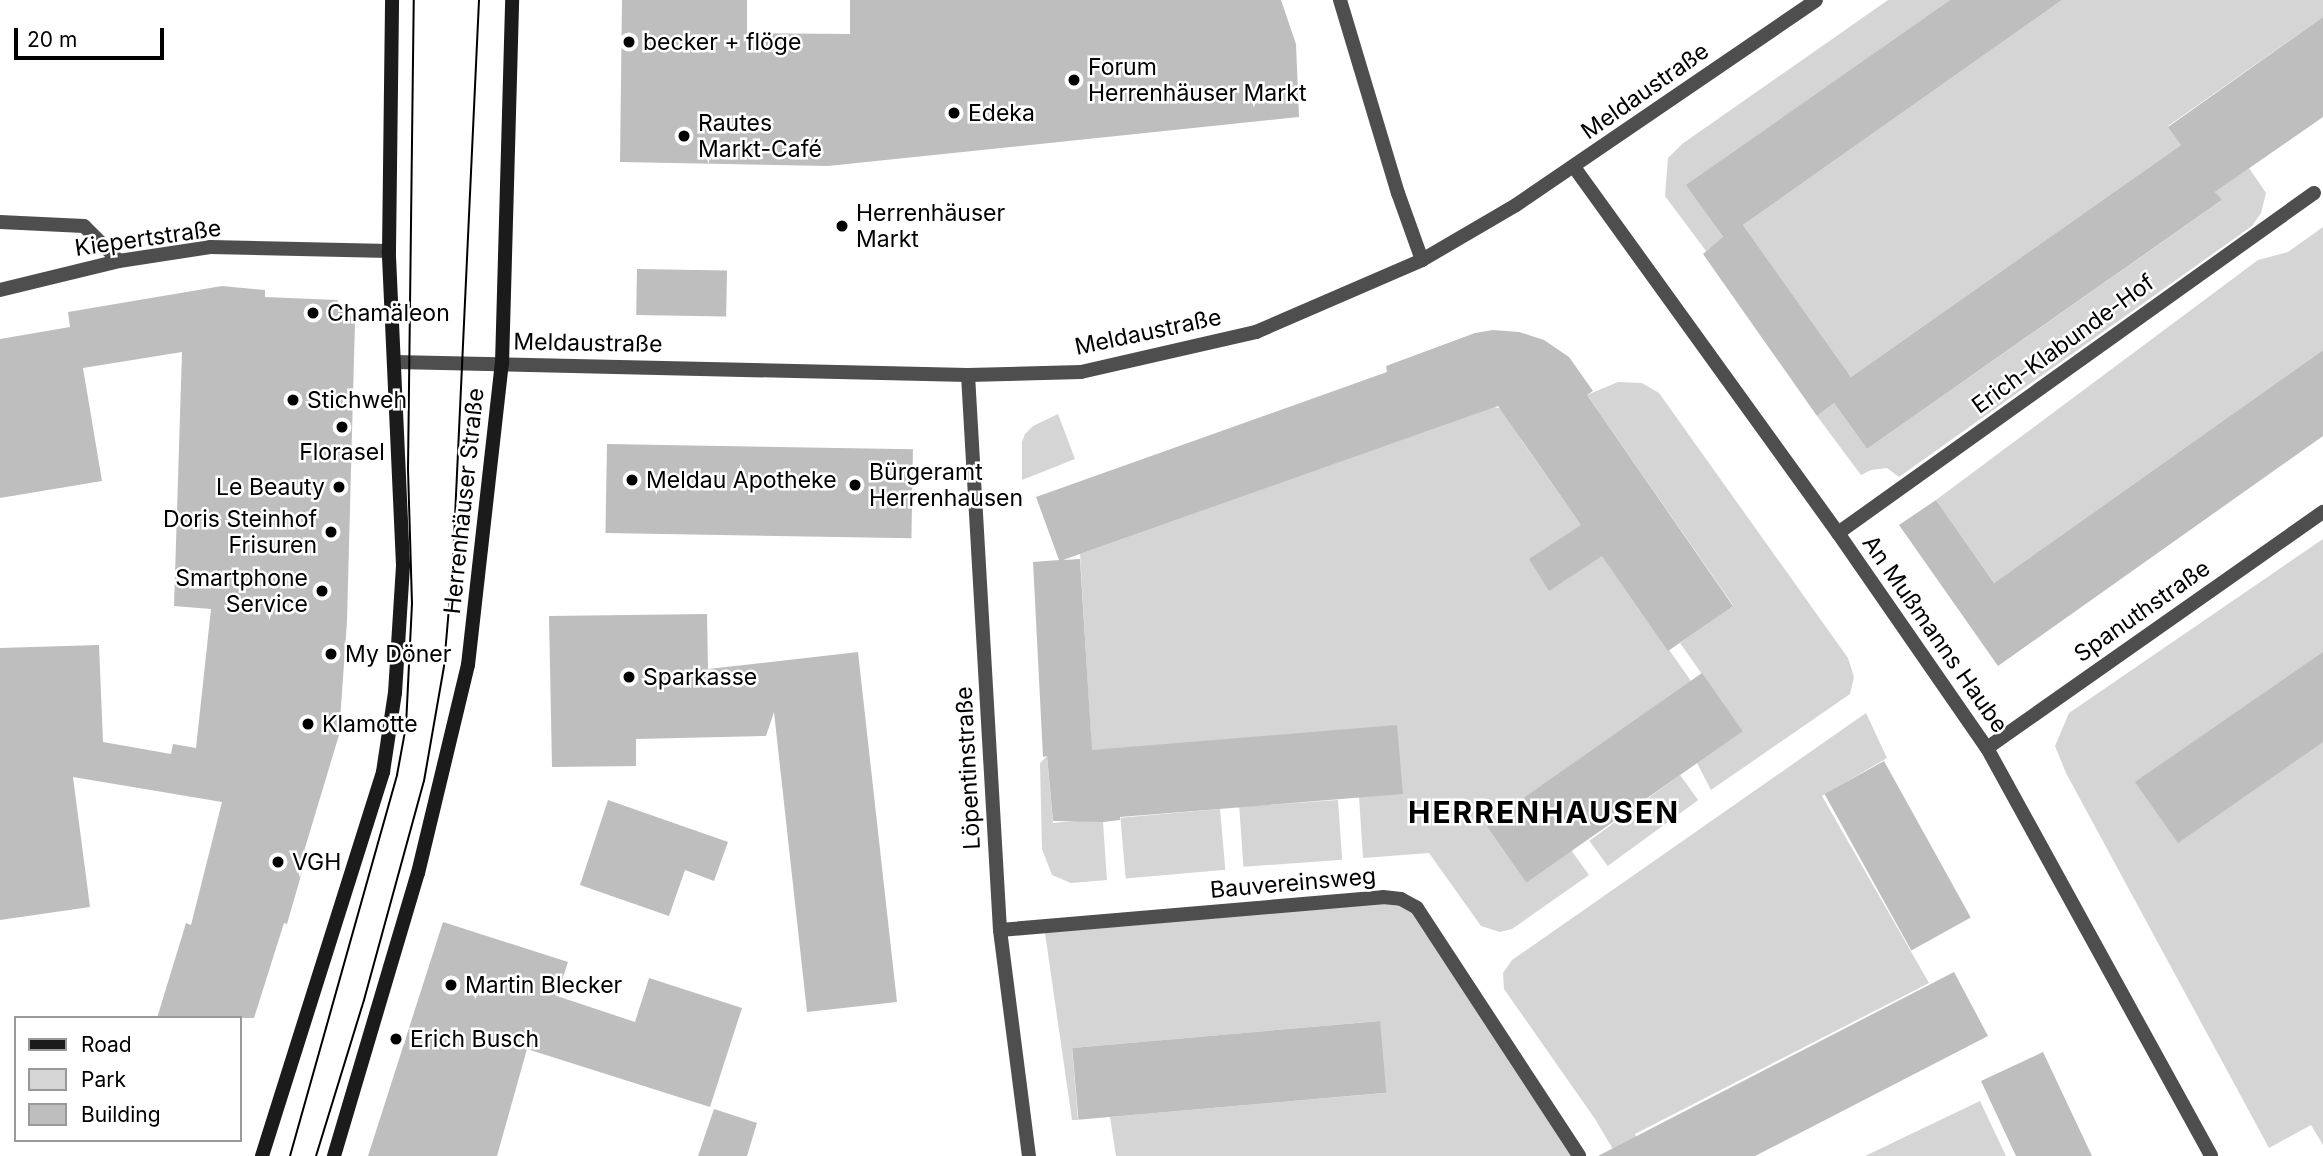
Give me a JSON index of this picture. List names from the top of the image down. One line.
{"streets":{"street":["Meldaustraße","Kiepertstraße","Erich-Klabunde-Hof","Herrenhäuser Straße","Spanuthstraße","An Mußmanns Haube","Löpentinstraße","Bauvereinsweg"]},"crossings":[["Meldaustraße","Herrenhäuser Straße"],["Meldaustraße","An Mußmanns Haube"],["Meldaustraße","Löpentinstraße"],["Erich-Klabunde-Hof","An Mußmanns Haube"],["Spanuthstraße","An Mußmanns Haube"],["Löpentinstraße","Bauvereinsweg"]],"districts":["HERRENHAUSEN"],"places":["becker + flöge","Forum Herrenhäuser Markt","Edeka","Rautes Markt-Café","Herrenhäuser Markt","Chamäleon","Stichweh","Florasel","Meldau Apotheke","Bürgeramt Herrenhausen","Le Beauty","Doris Steinhof Frisuren","Smartphone Service","My Döner","Sparkasse","Klamotte","VGH","Martin Blecker","Erich Busch"],"legend":["Road","Park","Building"],"scale_bar":"20 m"}
